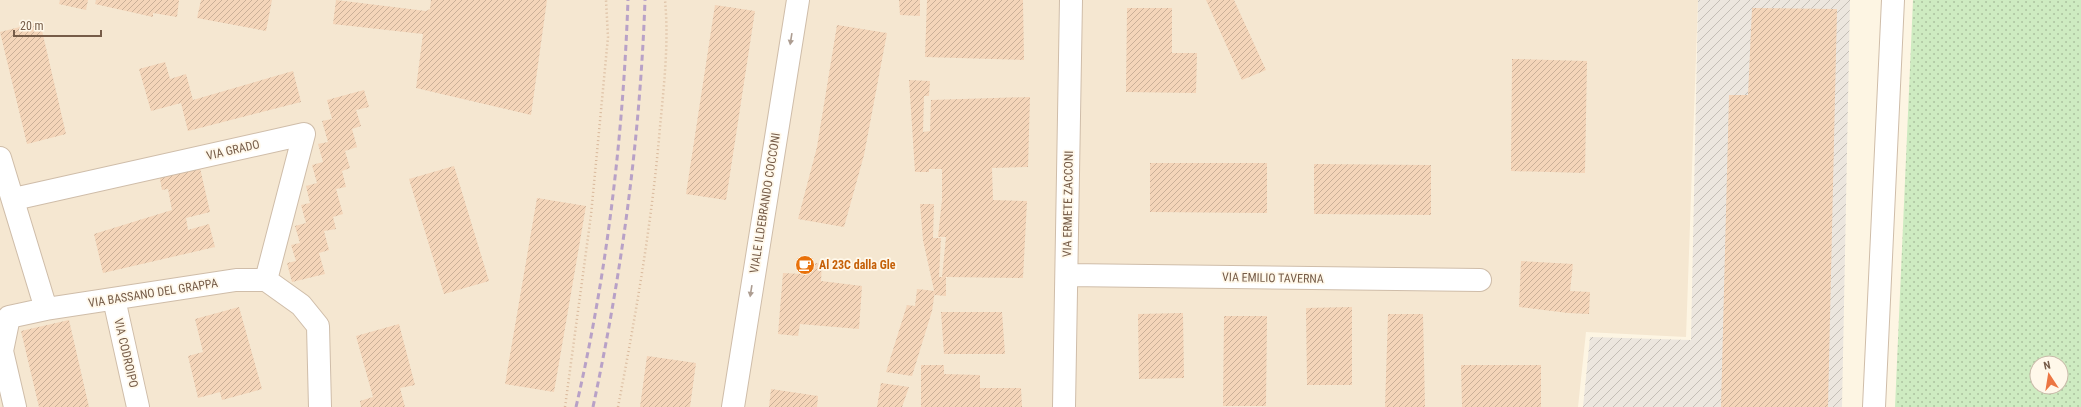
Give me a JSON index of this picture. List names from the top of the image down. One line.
{"streets":{"street":["VIA GRADO","VIALE ILDEBRANDO COCCONI","VIA ERMETE ZACCONI","VIA EMILIO TAVERNA","VIA BASSANO DEL GRAPPA","VIA CODROIPO"]},"crossings":[["VIA GRADO","VIA BASSANO DEL GRAPPA"],["VIA ERMETE ZACCONI","VIA EMILIO TAVERNA"],["VIA BASSANO DEL GRAPPA","VIA CODROIPO"]],"one_way":["VIALE ILDEBRANDO COCCONI"],"places":{"cafe":["Al 23C dalla Gle"]},"scale_bar":"20 m","north":"top"}
